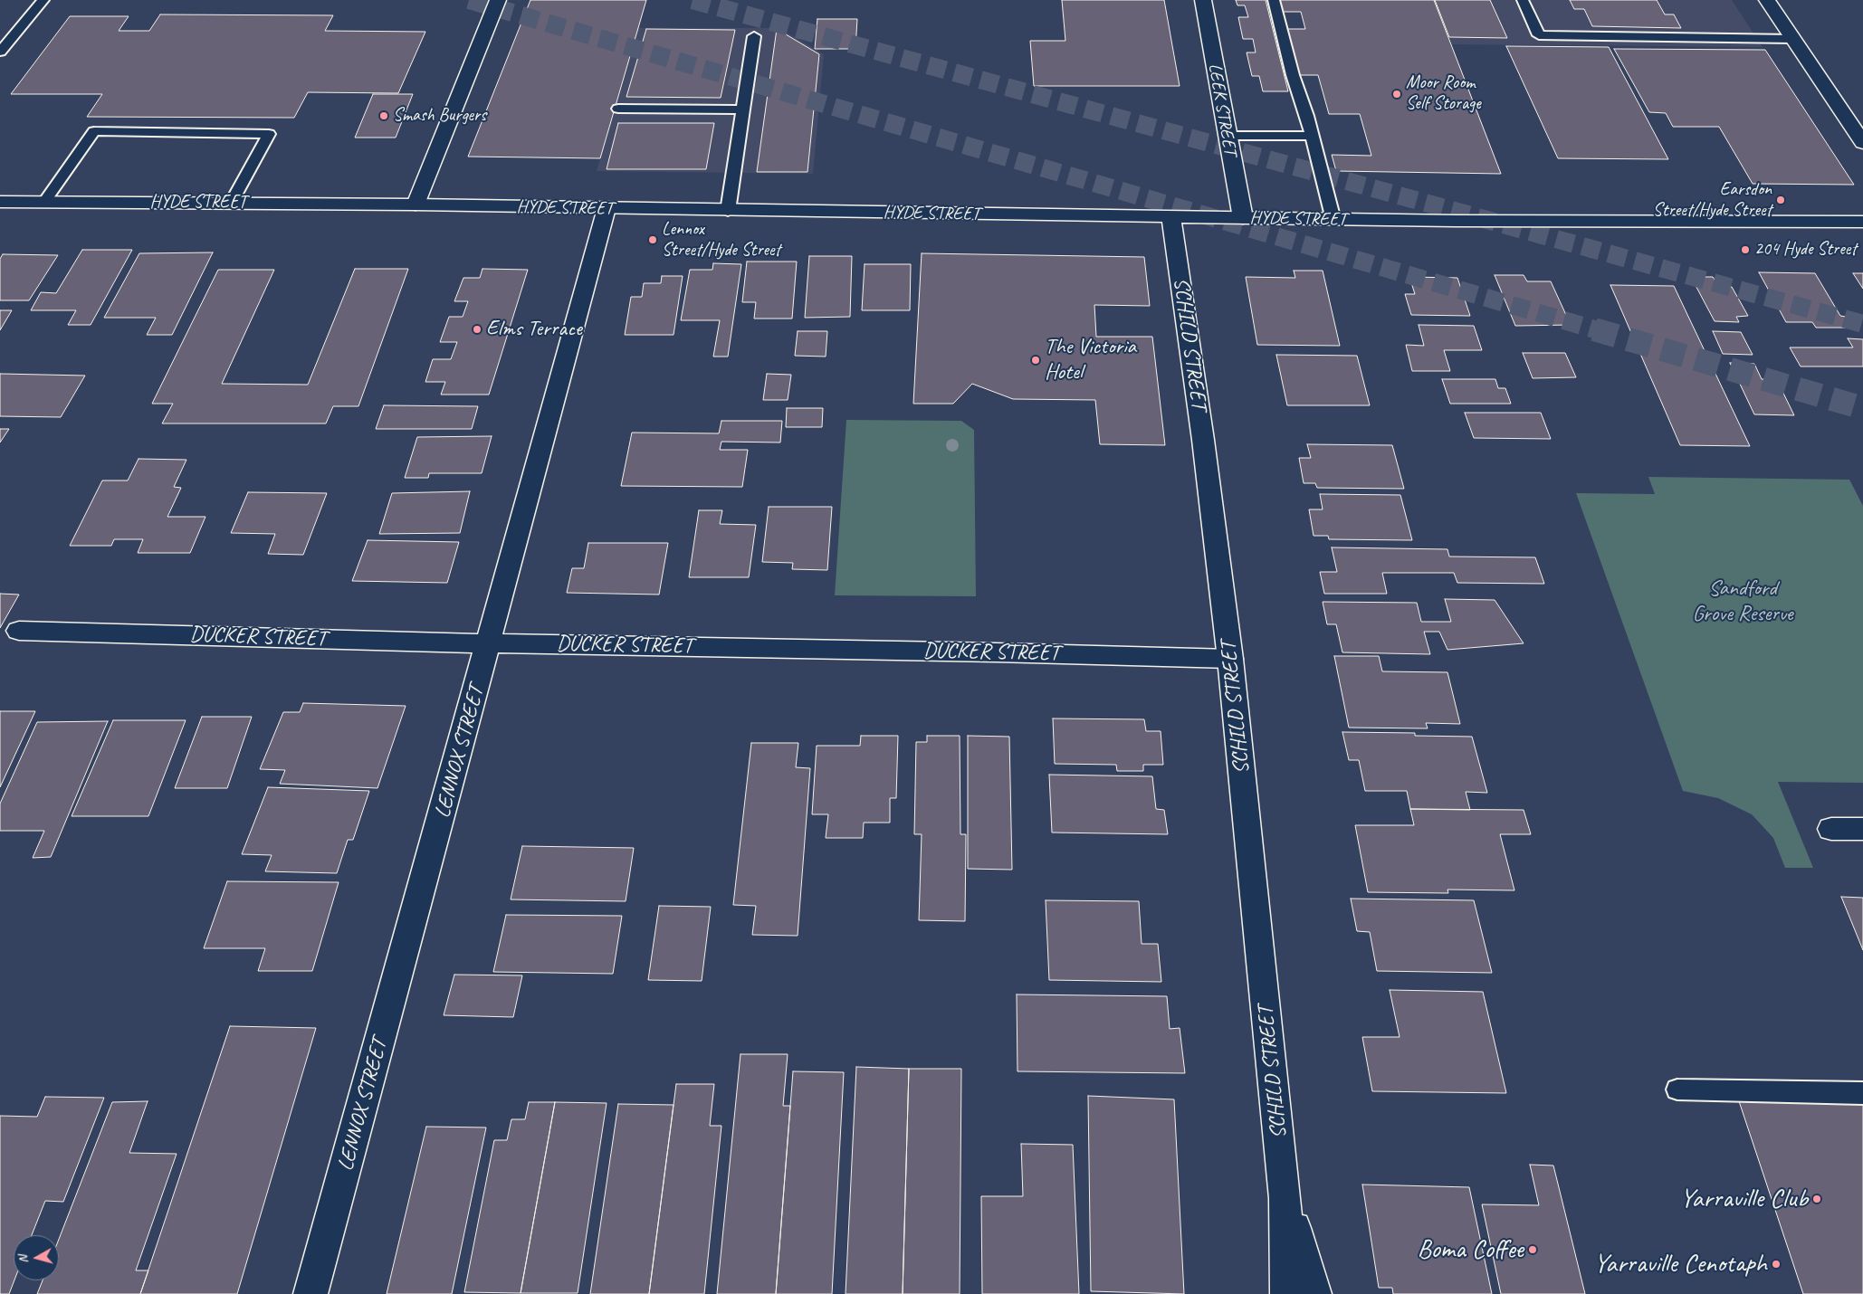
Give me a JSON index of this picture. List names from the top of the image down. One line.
{"streets":{"street":["LEEK STREET","HYDE STREET","SCHILD STREET","DUCKER STREET","LENNOX STREET"]},"crossings":[["LEEK STREET","HYDE STREET"],["HYDE STREET","SCHILD STREET"],["HYDE STREET","LENNOX STREET"],["SCHILD STREET","DUCKER STREET"],["DUCKER STREET","LENNOX STREET"]],"parks":["Sandford Grove Reserve"],"places":["Moor Room Self Storage","Smash Burgers","Earsdon Street/Hyde Street","Lennox Street/Hyde Street","204 Hyde Street","Elms Terrace","The Victoria Hotel","Yarraville Club","Boma Coffee","Yarraville Cenotaph"],"north":"left"}
